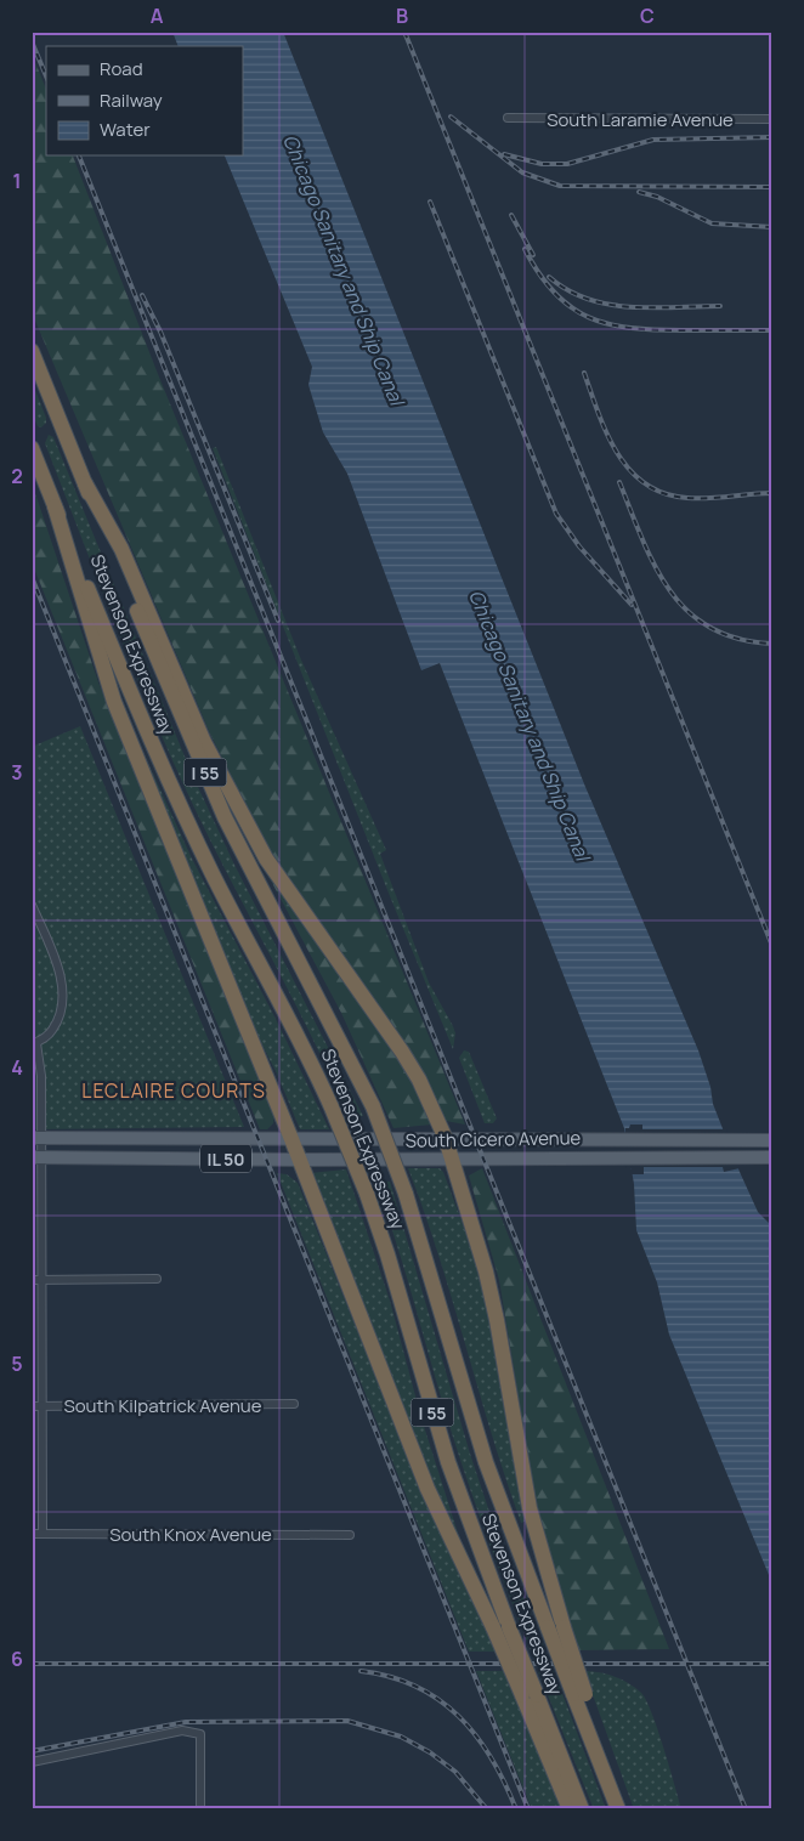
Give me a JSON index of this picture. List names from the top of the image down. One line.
{"streets":{"highway":["Stevenson Expressway","I 55"],"main road":["South Cicero Avenue","IL 50"],"street":["South Laramie Avenue","South Kilpatrick Avenue","South Knox Avenue"]},"crossings":[["Stevenson Expressway","I 55"]],"districts":["LECLAIRE COURTS"],"water":["Chicago Sanitary and Ship Canal"],"legend":["Road","Railway","Water"],"grid":{"columns":["A","B","C"],"rows":["1","2","3","4","5","6"]}}
